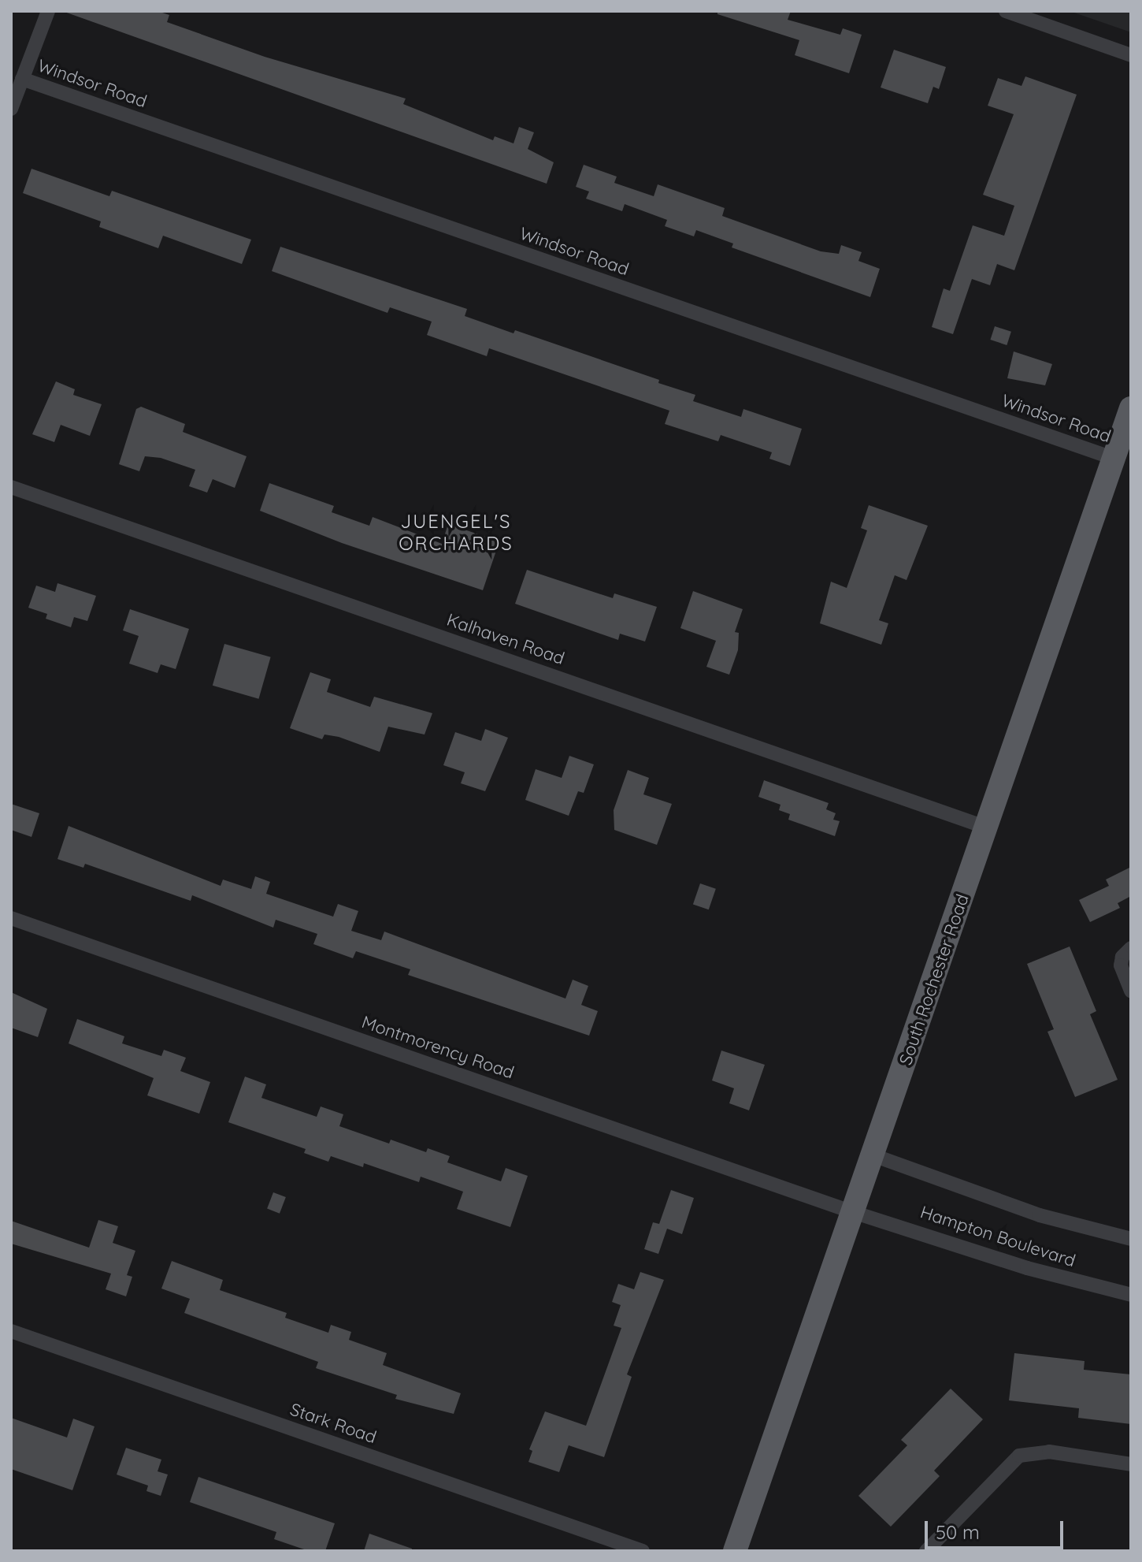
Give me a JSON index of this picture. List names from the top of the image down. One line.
{"streets":{"main road":["South Rochester Road"],"street":["Windsor Road","Kalhaven Road","Montmorency Road","Hampton Boulevard","Stark Road"]},"crossings":[["Windsor Road","South Rochester Road"],["Kalhaven Road","South Rochester Road"],["South Rochester Road","Montmorency Road"],["South Rochester Road","Hampton Boulevard"],["Montmorency Road","Hampton Boulevard"]],"districts":["JUENGEL'S ORCHARDS"],"scale_bar":"50 m"}
